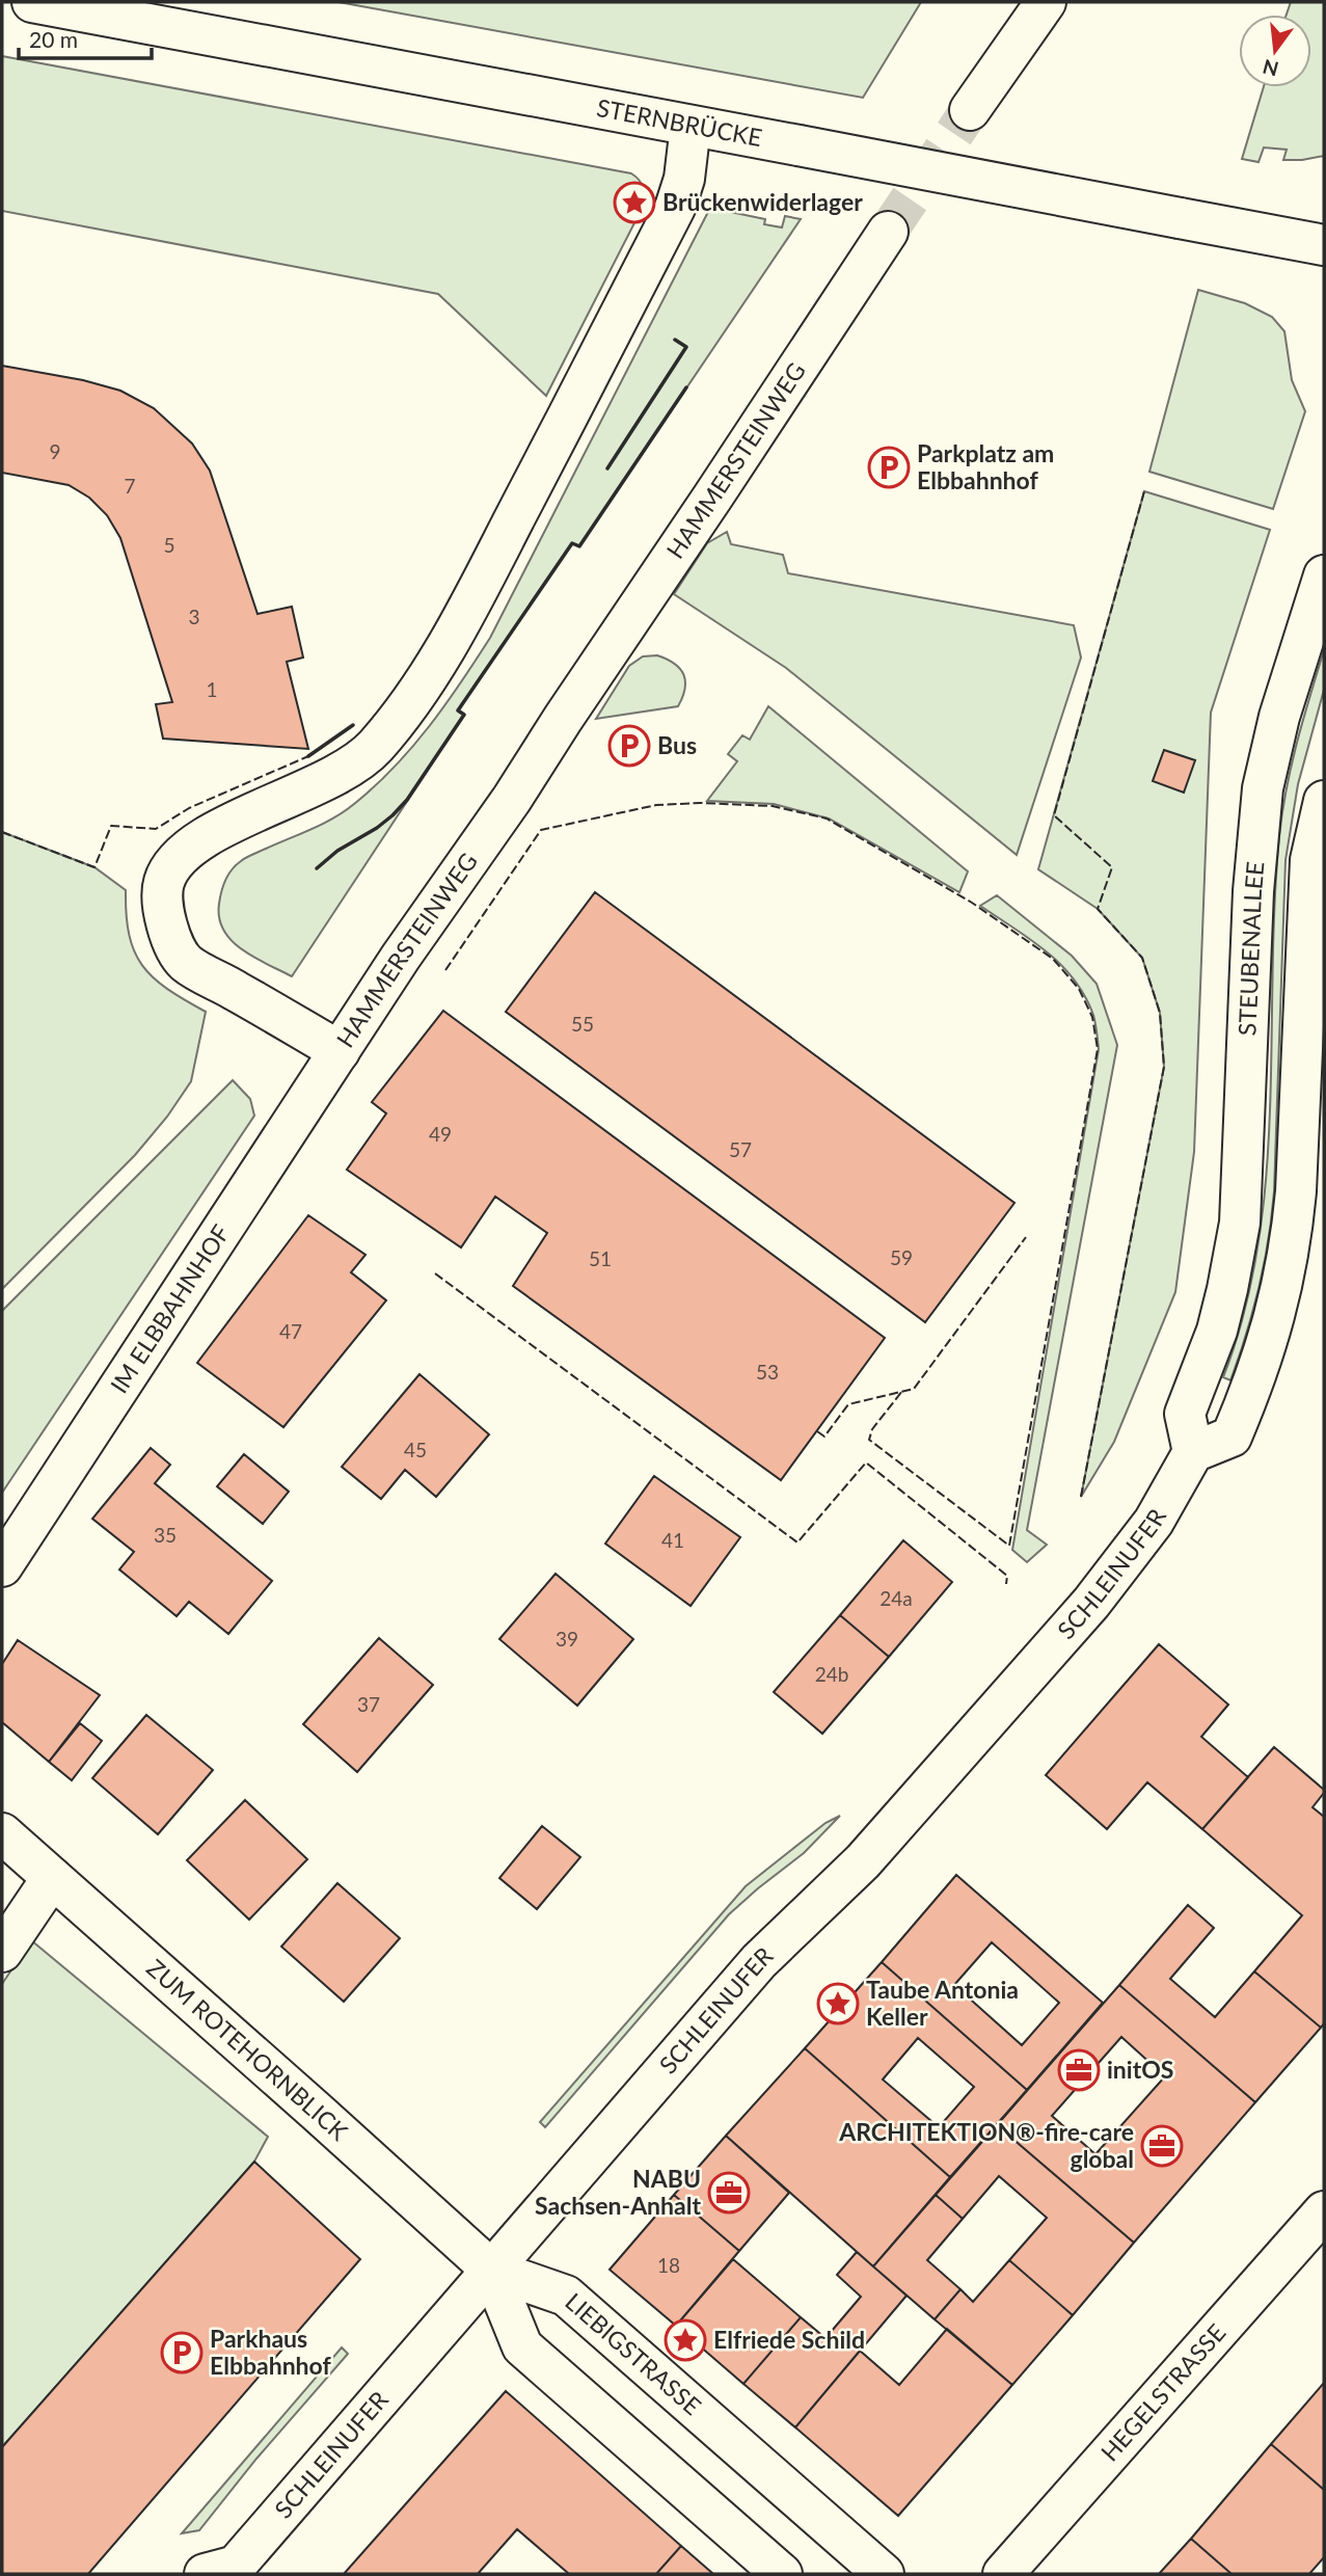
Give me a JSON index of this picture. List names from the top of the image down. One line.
{"streets":{"street":["STERNBRÜCKE","HAMMERSTEINWEG","STEUBENALLEE","IM ELBBAHNHOF","SCHLEINUFER","ZUM ROTEHORNBLICK","LIEBIGSTRASSE","HEGELSTRASSE"]},"crossings":[["STERNBRÜCKE","HAMMERSTEINWEG"],["HAMMERSTEINWEG","IM ELBBAHNHOF"],["STEUBENALLEE","SCHLEINUFER"],["SCHLEINUFER","ZUM ROTEHORNBLICK"],["SCHLEINUFER","LIEBIGSTRASSE"],["ZUM ROTEHORNBLICK","LIEBIGSTRASSE"]],"places":{"place":["Brückenwiderlager","Taube Antonia Keller","Elfriede Schild"],"parking":["Parkplatz am Elbbahnhof","Bus","Parkhaus Elbbahnhof"],"office":["initOS","ARCHITEKTION®-fire-care global","NABU Sachsen-Anhalt"]},"house_numbers":["9","7","5","3","1","55","49","57","59","51","47","53","45","35","41","24a","39","24b","37","18"],"scale_bar":"20 m","north":"bottom"}
